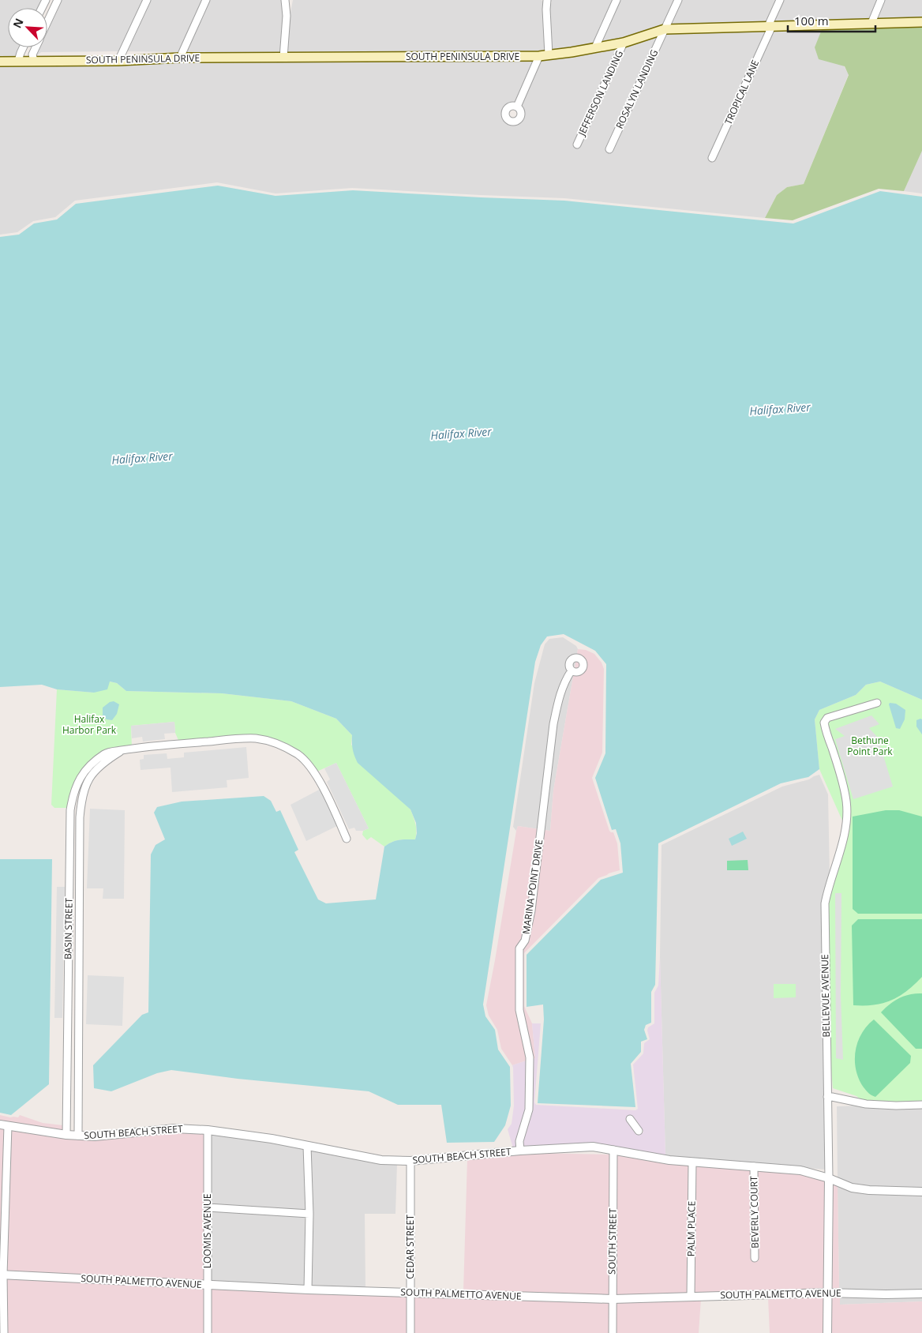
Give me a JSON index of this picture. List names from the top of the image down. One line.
{"streets":{"main road":["SOUTH PENINSULA DRIVE"],"street":["ROSALYN LANDING","TROPICAL LANE","JEFFERSON LANDING","MARINA POINT DRIVE","BASIN STREET","BELLEVUE AVENUE","SOUTH BEACH STREET","BEVERLY COURT","PALM PLACE","LOOMIS AVENUE","SOUTH STREET","CEDAR STREET","SOUTH PALMETTO AVENUE"]},"crossings":[["SOUTH PENINSULA DRIVE","ROSALYN LANDING"],["SOUTH PENINSULA DRIVE","TROPICAL LANE"],["SOUTH PENINSULA DRIVE","JEFFERSON LANDING"],["MARINA POINT DRIVE","SOUTH BEACH STREET"],["BASIN STREET","SOUTH BEACH STREET"],["BELLEVUE AVENUE","SOUTH BEACH STREET"],["BELLEVUE AVENUE","SOUTH PALMETTO AVENUE"],["SOUTH BEACH STREET","BEVERLY COURT"],["SOUTH BEACH STREET","PALM PLACE"],["SOUTH BEACH STREET","LOOMIS AVENUE"],["SOUTH BEACH STREET","SOUTH STREET"],["SOUTH BEACH STREET","CEDAR STREET"],["PALM PLACE","SOUTH PALMETTO AVENUE"],["LOOMIS AVENUE","SOUTH PALMETTO AVENUE"],["SOUTH STREET","SOUTH PALMETTO AVENUE"],["CEDAR STREET","SOUTH PALMETTO AVENUE"]],"water":["Halifax River"],"parks":["Halifax Harbor Park","Bethune Point Park"],"scale_bar":"100 m","north":"top left"}
